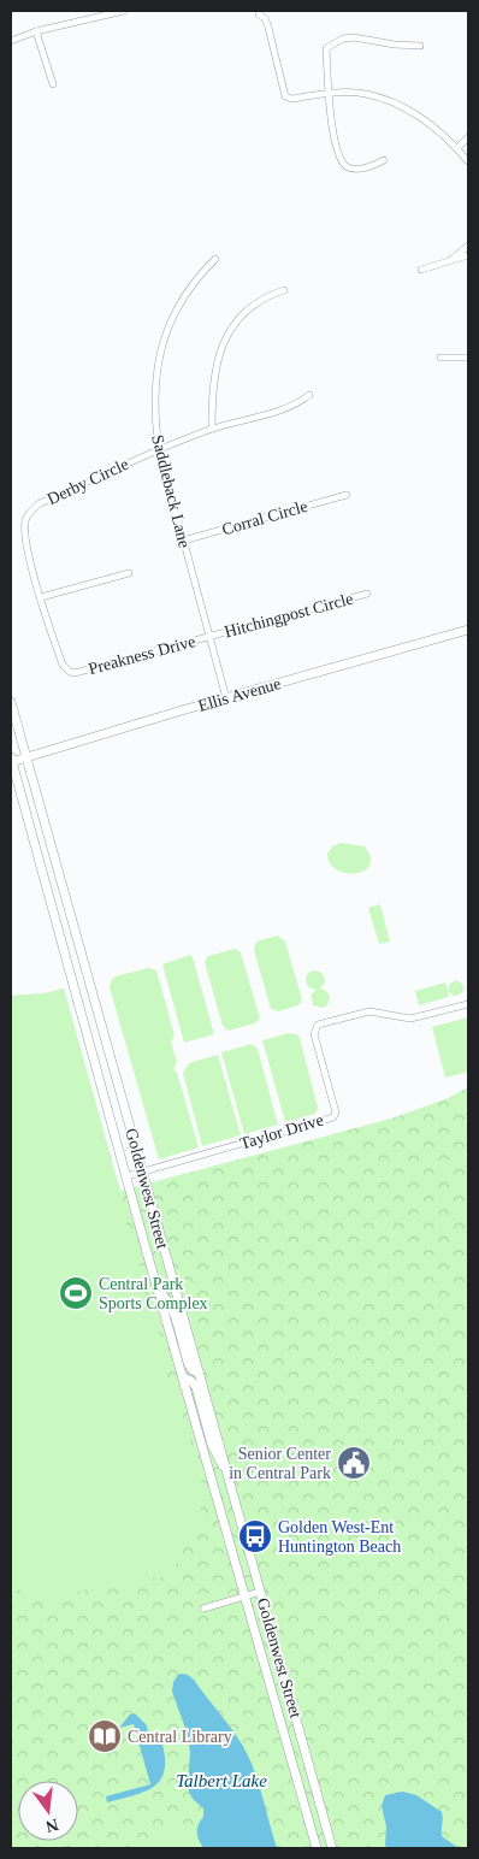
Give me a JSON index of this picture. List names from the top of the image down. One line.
{"streets":{"main road":["Ellis Avenue","Goldenwest Street"],"street":["Derby Circle","Saddleback Lane","Corral Circle","Hitchingpost Circle","Preakness Drive","Taylor Drive"]},"crossings":[["Derby Circle","Saddleback Lane"],["Derby Circle","Preakness Drive"],["Saddleback Lane","Corral Circle"],["Saddleback Lane","Hitchingpost Circle"],["Saddleback Lane","Preakness Drive"],["Saddleback Lane","Ellis Avenue"],["Hitchingpost Circle","Preakness Drive"],["Ellis Avenue","Goldenwest Street"],["Taylor Drive","Goldenwest Street"]],"water":["Talbert Lake"],"places":{"sports":["Central Park Sports Complex"],"public building":["Senior Center in Central Park"],"bus stop":["Golden West-Ent Huntington Beach"],"library":["Central Library"]},"north":"bottom"}
